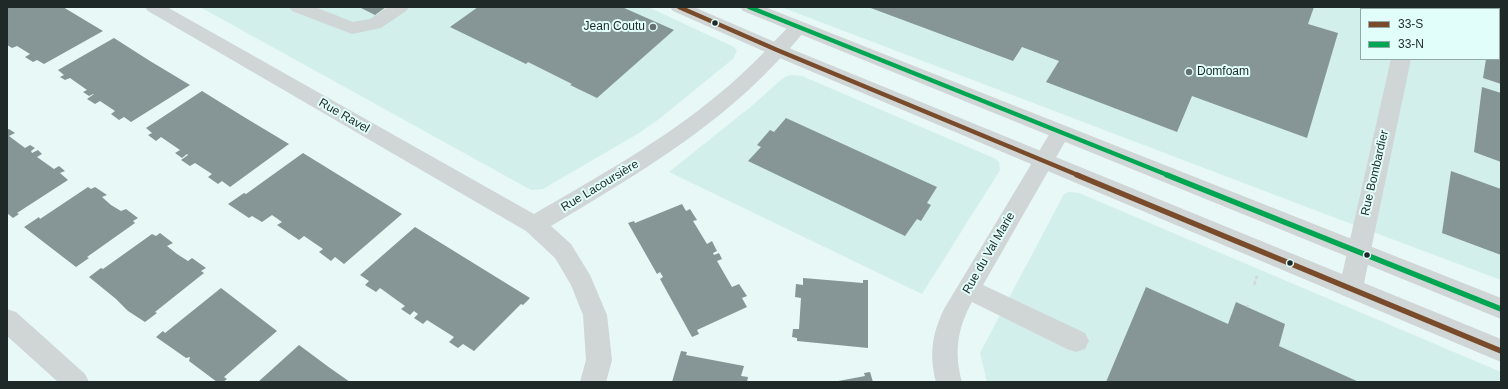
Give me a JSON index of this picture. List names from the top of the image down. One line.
{"streets":{"street":["Rue Ravel","Rue Bombardier","Rue Lacoursière","Rue du Val Marie"]},"crossings":[["Rue Ravel","Rue Lacoursière"]],"places":["Jean Coutu","Domfoam"],"lines":["transit line 33-S","transit line 33-N"],"legend":["33-S","33-N"]}
